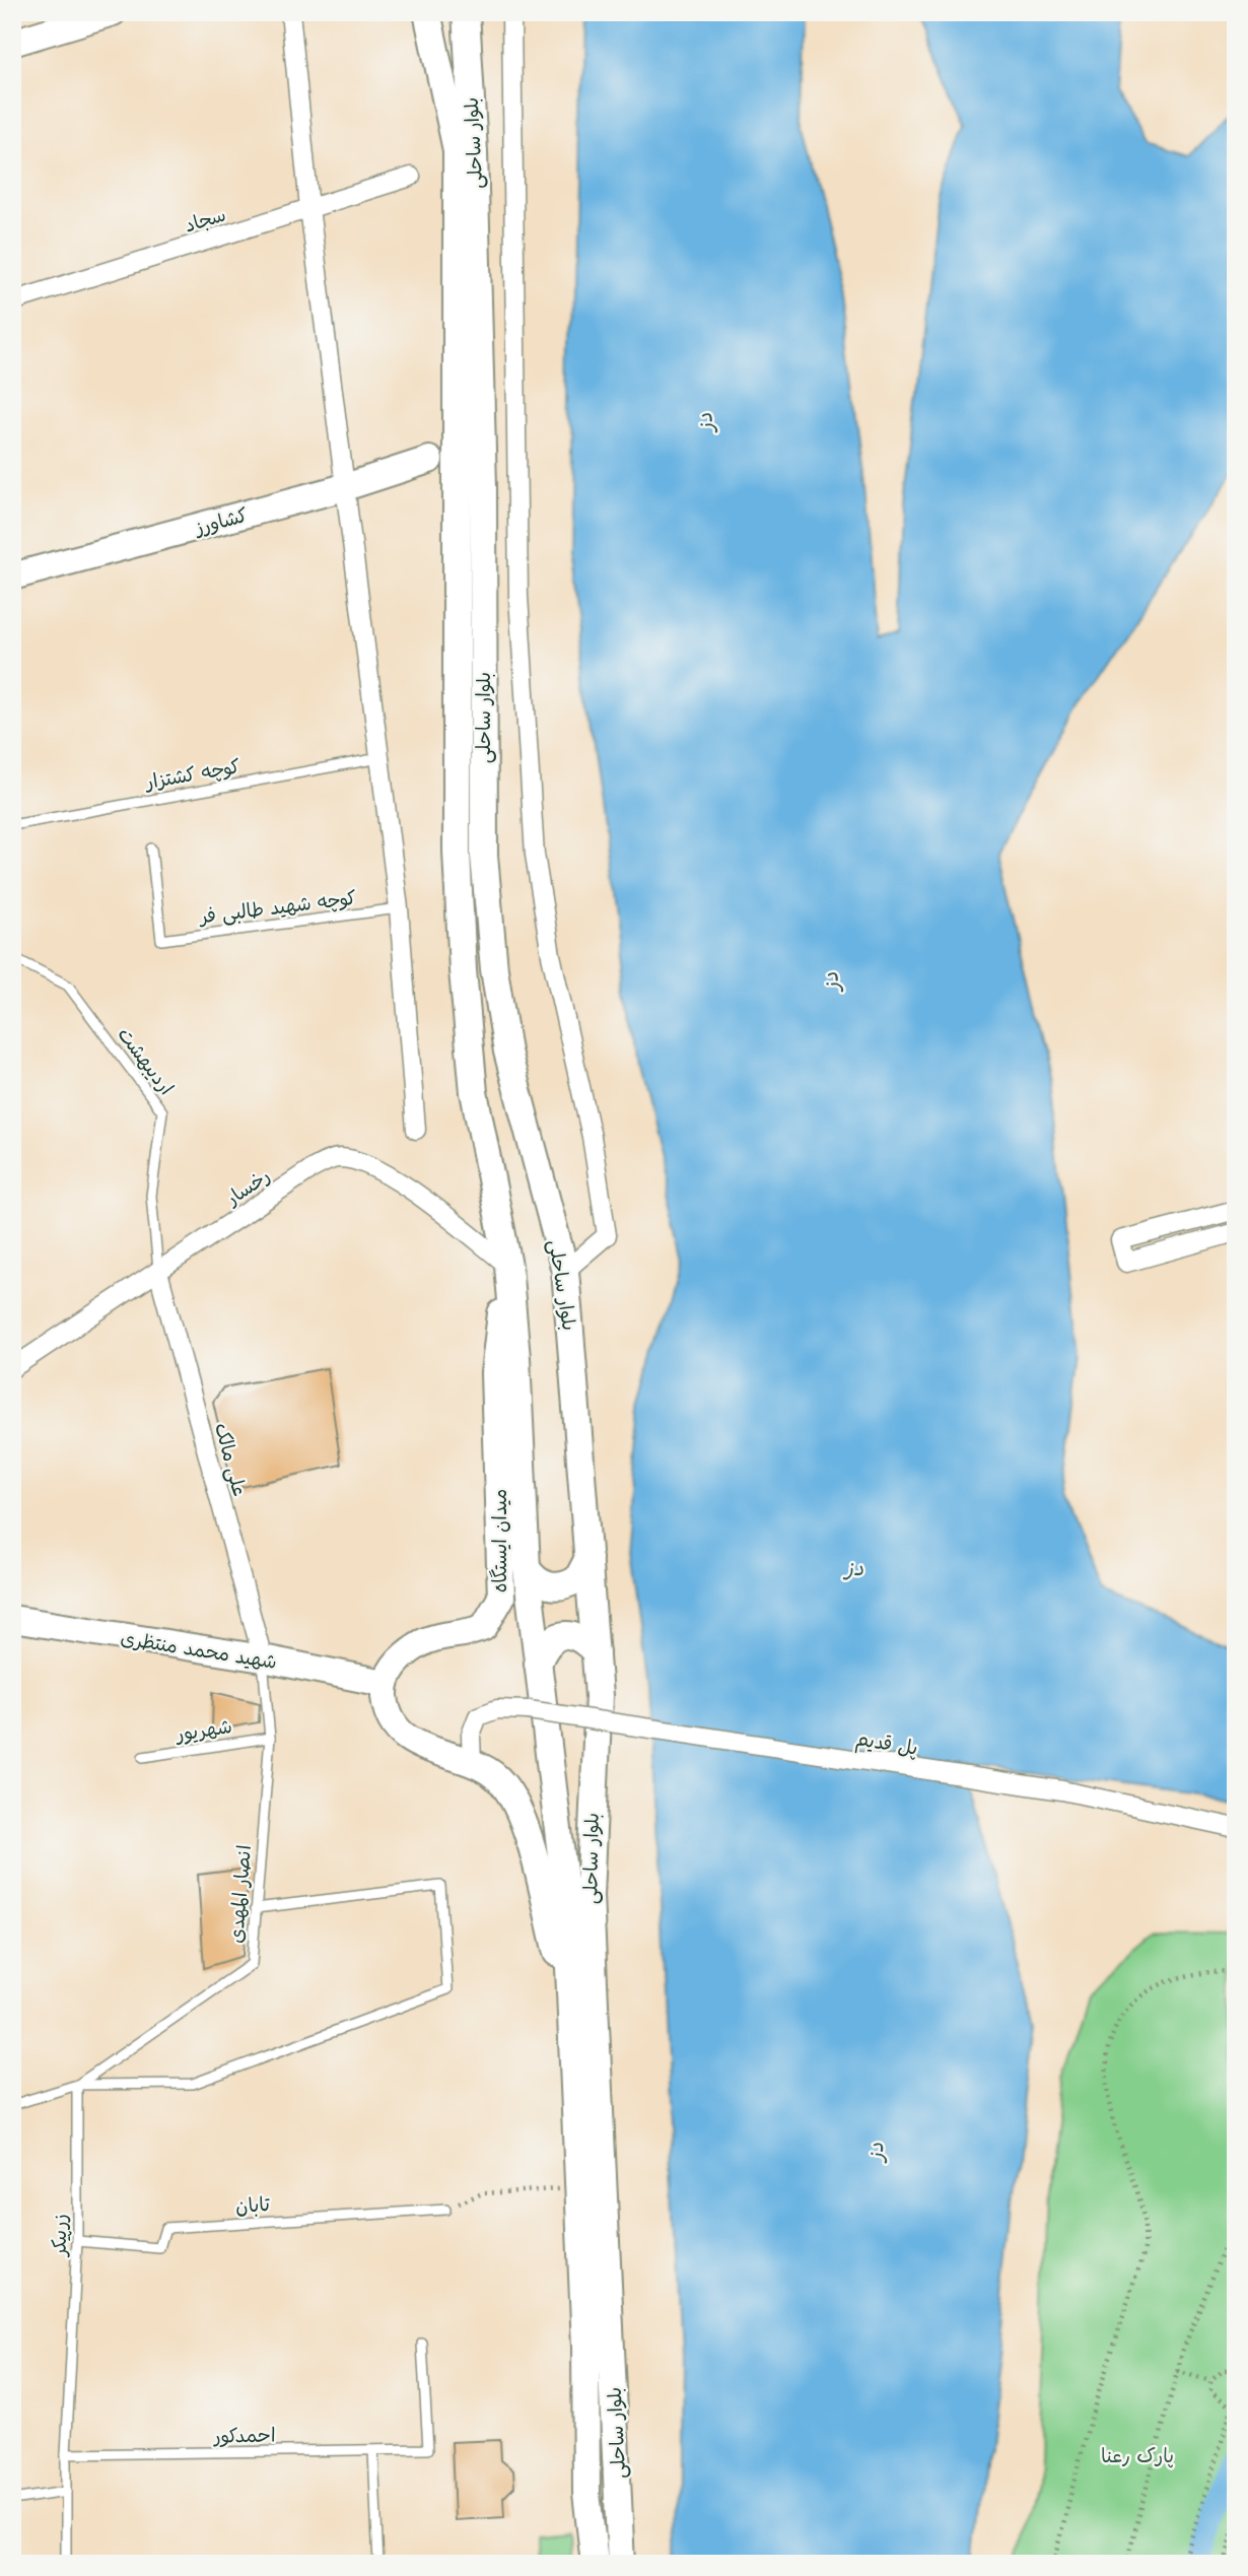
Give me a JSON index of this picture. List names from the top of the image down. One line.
{"streets":{"main road":["بلوار ساحلی","کشاورز","میدان ایستگاه","شهید محمد منتظری"],"street":["سجاد","رخسار","علی مالک","پل قدیم"],"lane":["کوچه کشتزار","کوچه شهید طالبی فر","اردیبهشت","شهریور","انصار المهدی","تابان","زرپیکر","احمدکور"]},"crossings":[["بلوار ساحلی","رخسار"],["بلوار ساحلی","میدان ایستگاه"],["اردیبهشت","رخسار"],["اردیبهشت","علی مالک"],["رخسار","علی مالک"],["رخسار","میدان ایستگاه"],["علی مالک","شهید محمد منتظری"],["علی مالک","انصار المهدی"],["میدان ایستگاه","شهید محمد منتظری"],["شهید محمد منتظری","انصار المهدی"],["شهریور","انصار المهدی"],["انصار المهدی","زرپیکر"],["تابان","زرپیکر"],["زرپیکر","احمدکور"]],"water":["دز"],"parks":["پارک رعنا"]}
